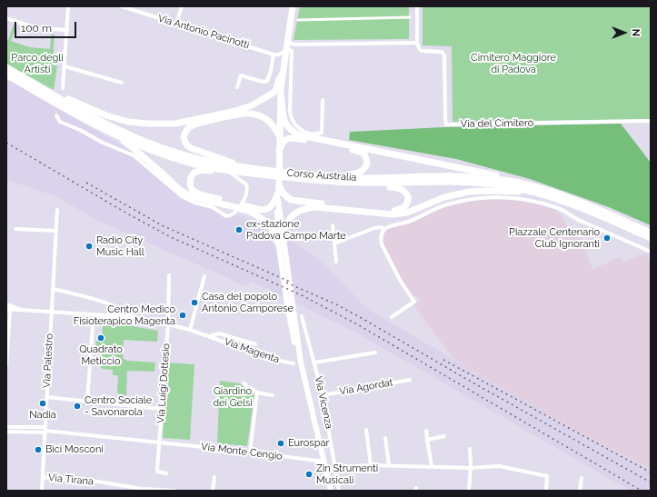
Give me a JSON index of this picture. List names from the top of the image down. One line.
{"streets":{"main road":["Corso Australia","Via Vicenza"],"street":["Via Antonio Pacinotti","Via del Cimitero","Via Magenta","Via Palestro","Via Luigi Dottesio","Via Agordat","Via Monte Cengio","Via Tirana"]},"crossings":[["Via Magenta","Via Palestro"],["Via Magenta","Via Luigi Dottesio"],["Via Palestro","Via Monte Cengio"],["Via Palestro","Via Tirana"],["Via Luigi Dottesio","Via Monte Cengio"],["Via Agordat","Via Vicenza"],["Via Vicenza","Via Monte Cengio"]],"parks":["Parco degli Artisti","Cimitero Maggiore di Padova","Giardino dei Gelsi"],"places":["ex-stazione Padova Campo Marte","Piazzale Centenario Club Ignoranti","Radio City Music Hall","Casa del popolo Antonio Camporese","Centro Medico Fisioterapico Magenta","Quadrato Meticcio","Nadia","Centro Sociale - Savonarola","Eurospar","Bici Mosconi","Zin Strumenti Musicali"],"scale_bar":"100 m","north":"right"}
